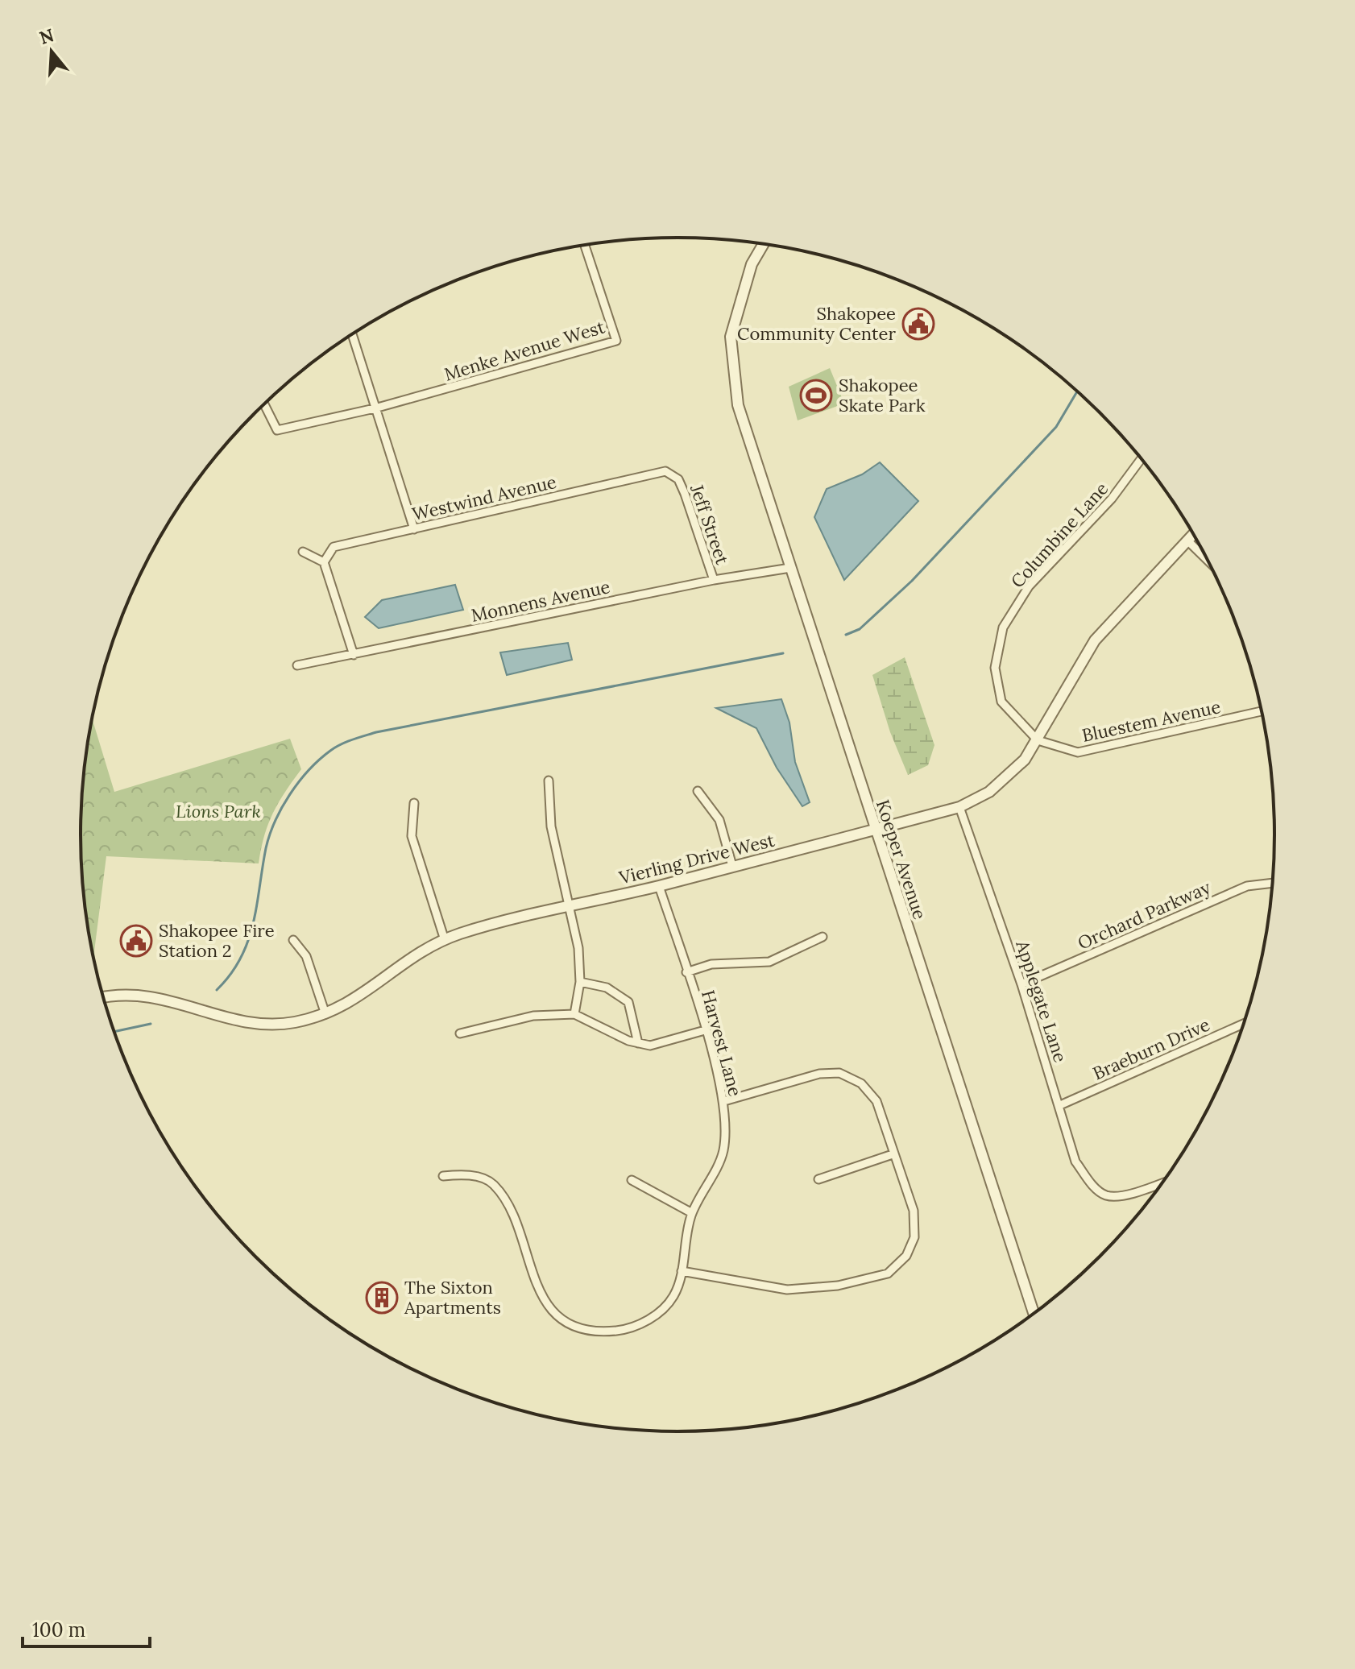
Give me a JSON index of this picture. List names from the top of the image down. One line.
{"streets":{"street":["Menke Avenue West","Westwind Avenue","Jeff Street","Columbine Lane","Monnens Avenue","Bluestem Avenue","Vierling Drive West","Koeper Avenue","Orchard Parkway","Applegate Lane","Harvest Lane","Braeburn Drive"]},"crossings":[["Westwind Avenue","Jeff Street"],["Jeff Street","Monnens Avenue"],["Columbine Lane","Bluestem Avenue"],["Columbine Lane","Vierling Drive West"],["Monnens Avenue","Koeper Avenue"],["Bluestem Avenue","Vierling Drive West"],["Vierling Drive West","Koeper Avenue"],["Vierling Drive West","Applegate Lane"],["Vierling Drive West","Harvest Lane"],["Orchard Parkway","Applegate Lane"],["Applegate Lane","Braeburn Drive"]],"parks":["Lions Park"],"places":{"public building":["Shakopee Community Center","Shakopee Fire Station 2"],"sports":["Shakopee Skate Park"],"building":["The Sixton Apartments"]},"scale_bar":"100 m","north":"top"}
